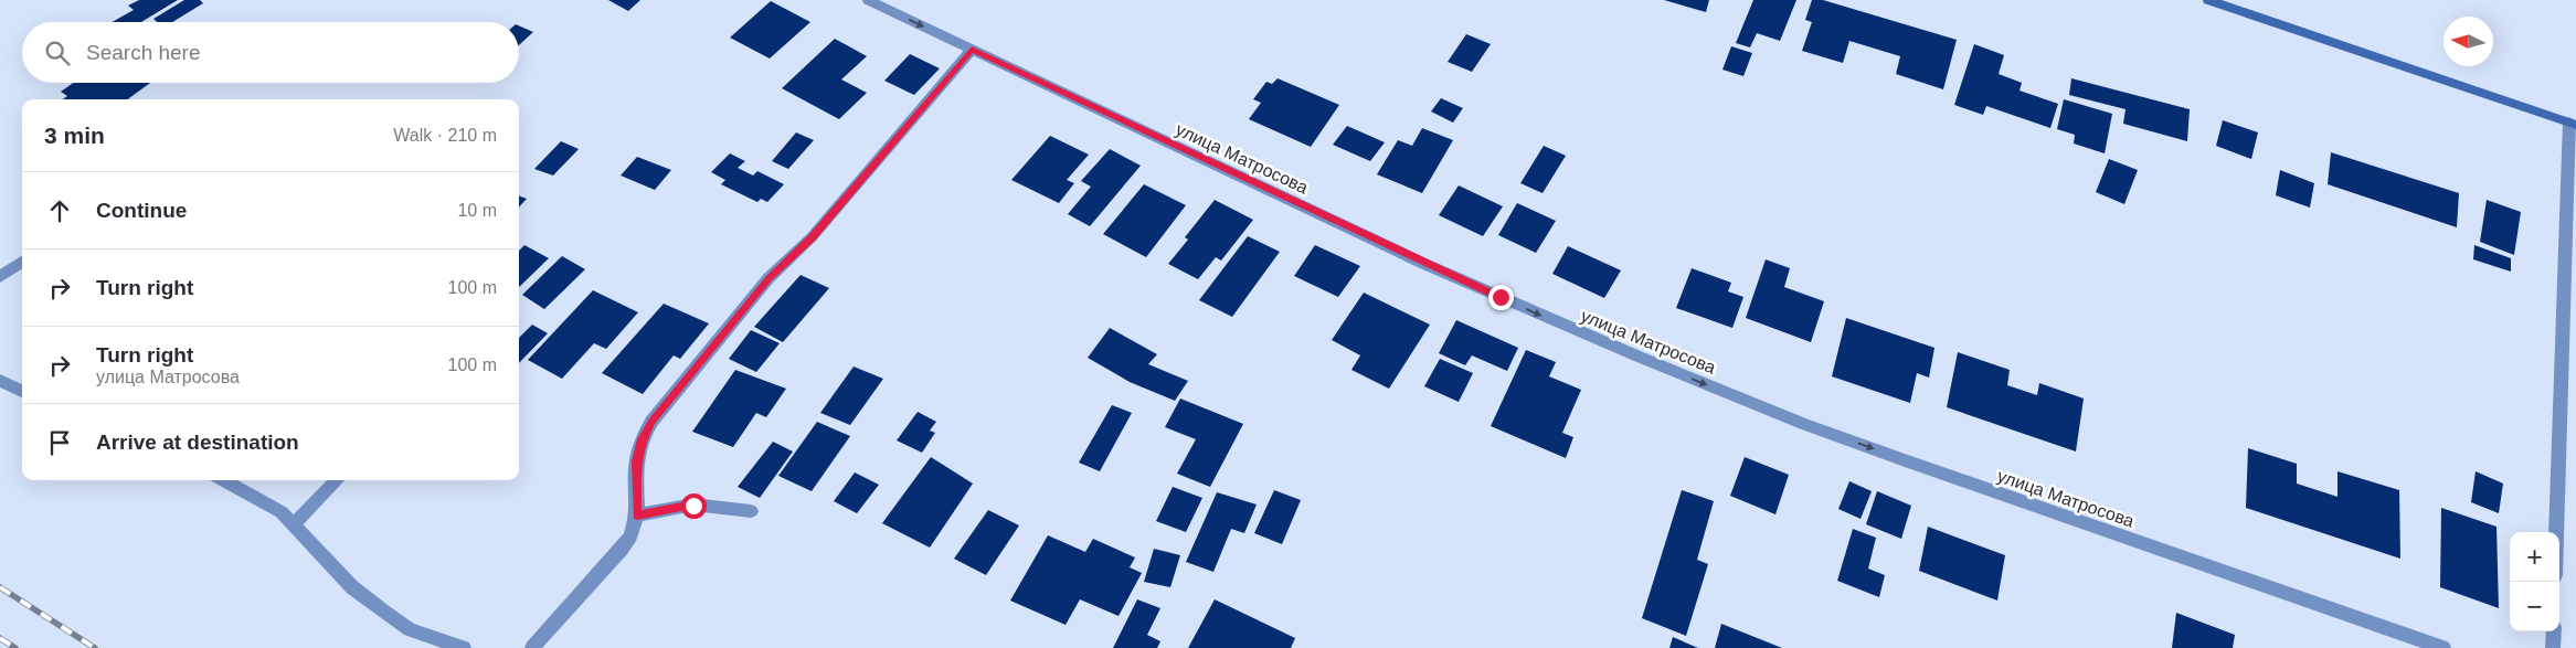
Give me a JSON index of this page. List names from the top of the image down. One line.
{"streets":{"street":["улица Матросова"]},"one_way":["улица Матросова"],"north":"left","page":{"search":"Search here","heading":["3 min","Walk · 210 m"],"list":[["Continue","10 m"],["Turn right","100 m"],["Turn right","улица Матросова","100 m"],"Arrive at destination"],"map_buttons":["+","−"]}}
